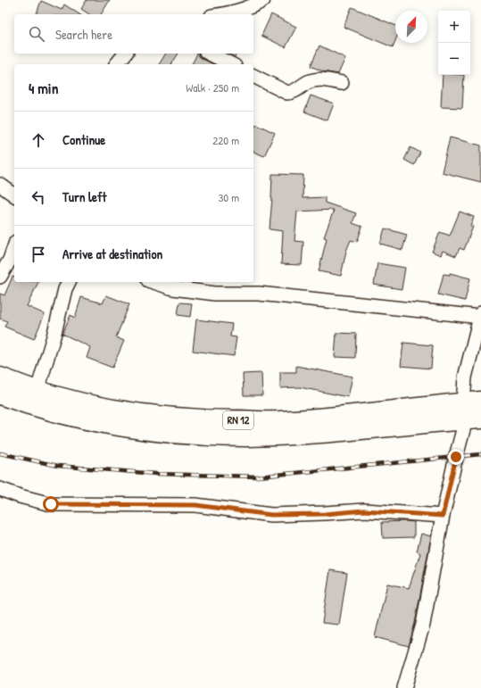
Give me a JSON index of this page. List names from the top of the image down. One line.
{"streets":{"highway":["RN 12"]},"north":"top right","page":{"map_buttons":["+","−"],"search":"Search here","heading":["4 min","Walk · 250 m"],"list":[["Continue","220 m"],["Turn left","30 m"],"Arrive at destination"]}}
